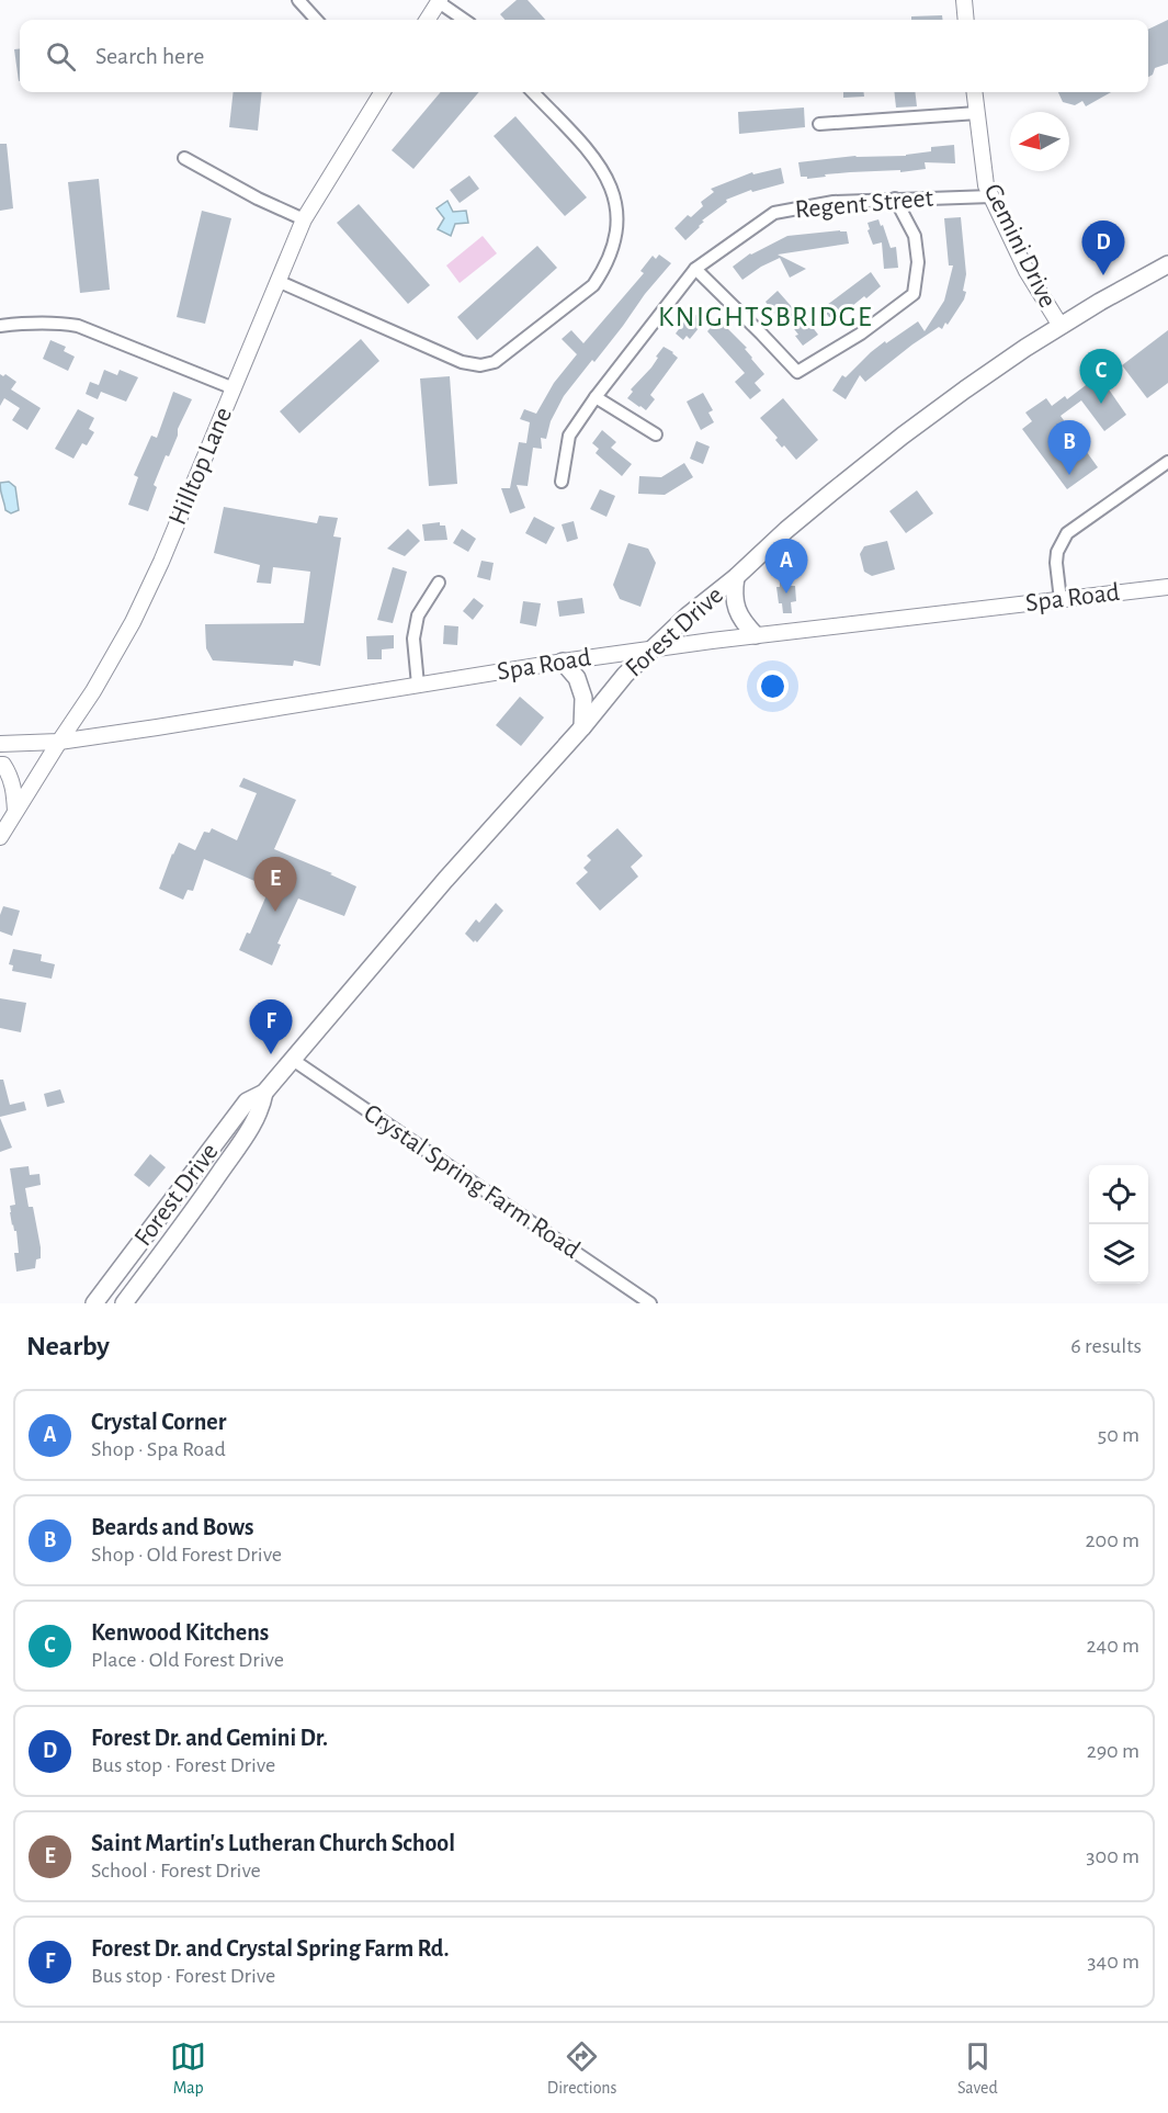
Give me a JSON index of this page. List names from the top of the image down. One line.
{"streets":{"main road":["Forest Drive"],"street":["Regent Street","Gemini Drive","Hilltop Lane","Spa Road","Crystal Spring Farm Road"]},"crossings":[["Regent Street","Gemini Drive"],["Gemini Drive","Forest Drive"],["Hilltop Lane","Spa Road"],["Spa Road","Forest Drive"],["Forest Drive","Crystal Spring Farm Road"]],"districts":["KNIGHTSBRIDGE"],"north":"left","page":{"search":"Search here","pins":["D","C","B","A","E","F"],"heading":["Nearby","6 results"],"list":[{"mark":"A","name":"Crystal Corner","note":"Shop · Spa Road","value":"50 m"},{"mark":"B","name":"Beards and Bows","note":"Shop · Old Forest Drive","value":"200 m"},{"mark":"C","name":"Kenwood Kitchens","note":"Place · Old Forest Drive","value":"240 m"},{"mark":"D","name":"Forest Dr. and Gemini Dr.","note":"Bus stop · Forest Drive","value":"290 m"},{"mark":"E","name":"Saint Martin's Lutheran Church School","note":"School · Forest Drive","value":"300 m"},{"mark":"F","name":"Forest Dr. and Crystal Spring Farm Rd.","note":"Bus stop · Forest Drive","value":"340 m"}],"nav":["Map","Directions","Saved"]}}
